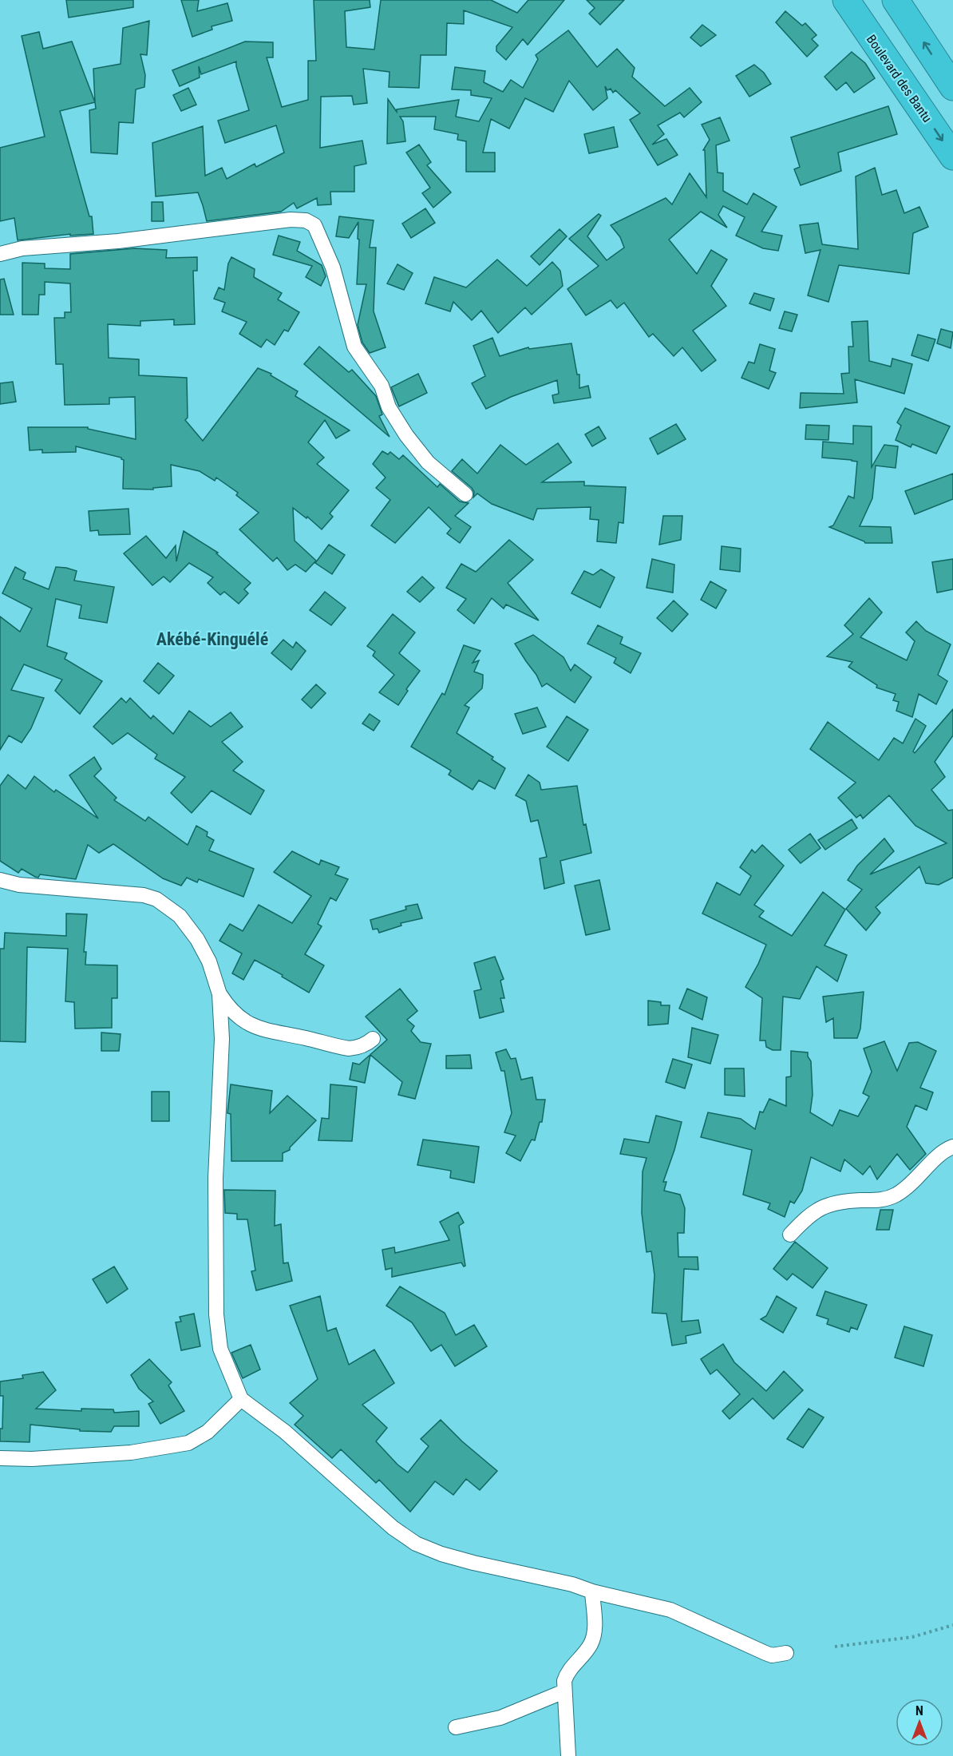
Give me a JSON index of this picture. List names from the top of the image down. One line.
{"streets":{"highway":["Boulevard des Bantu"]},"districts":["Akébé-Kinguélé"],"north":"top"}
